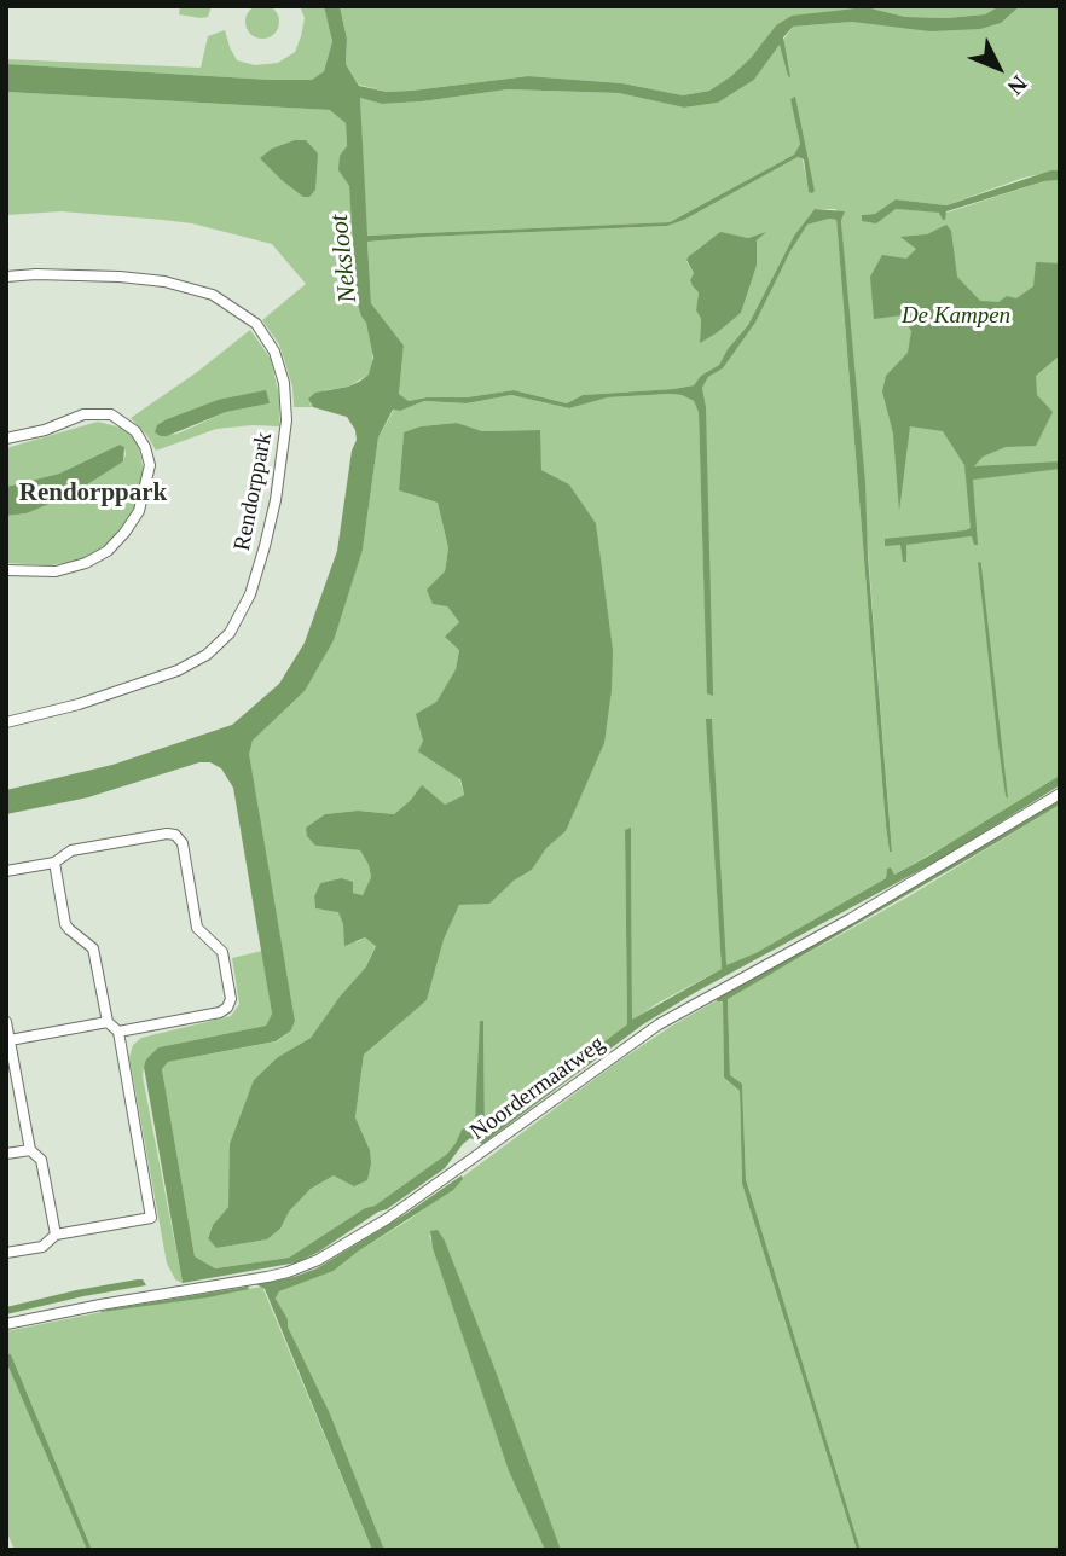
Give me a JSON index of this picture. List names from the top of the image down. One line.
{"streets":{"street":["Rendorppark","Noordermaatweg"]},"districts":["Rendorppark"],"water":["Neksloot"],"parks":["De Kampen"],"north":"bottom right"}
